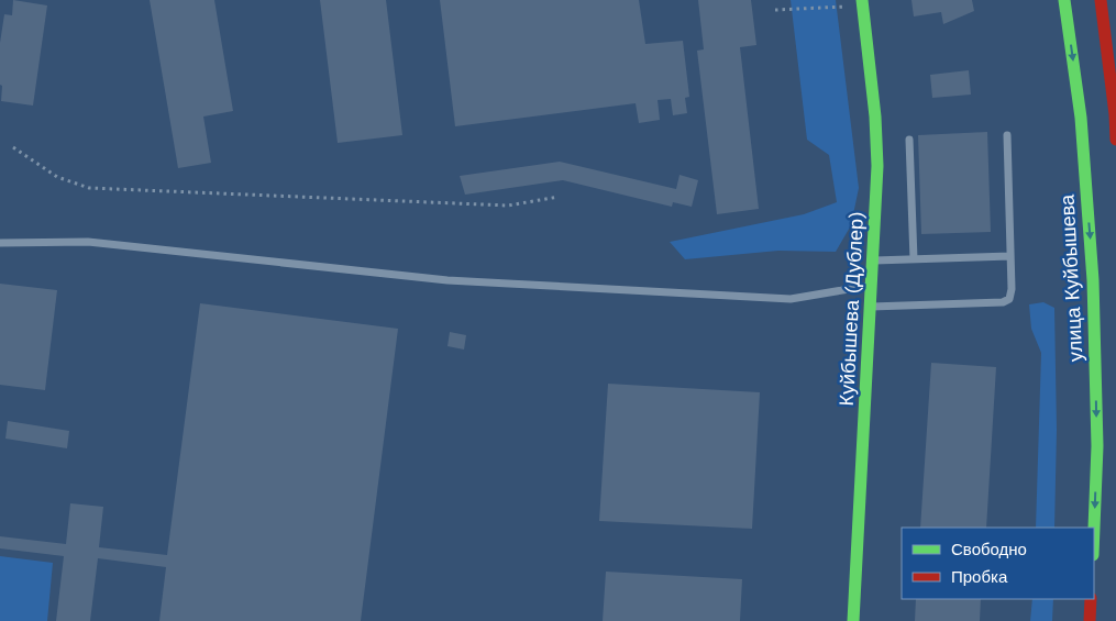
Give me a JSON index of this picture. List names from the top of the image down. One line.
{"streets":{"main road":["улица Куйбышева","Куйбышева (Дублер)"]},"one_way":["улица Куйбышева"],"legend":["Свободно","Пробка"]}
